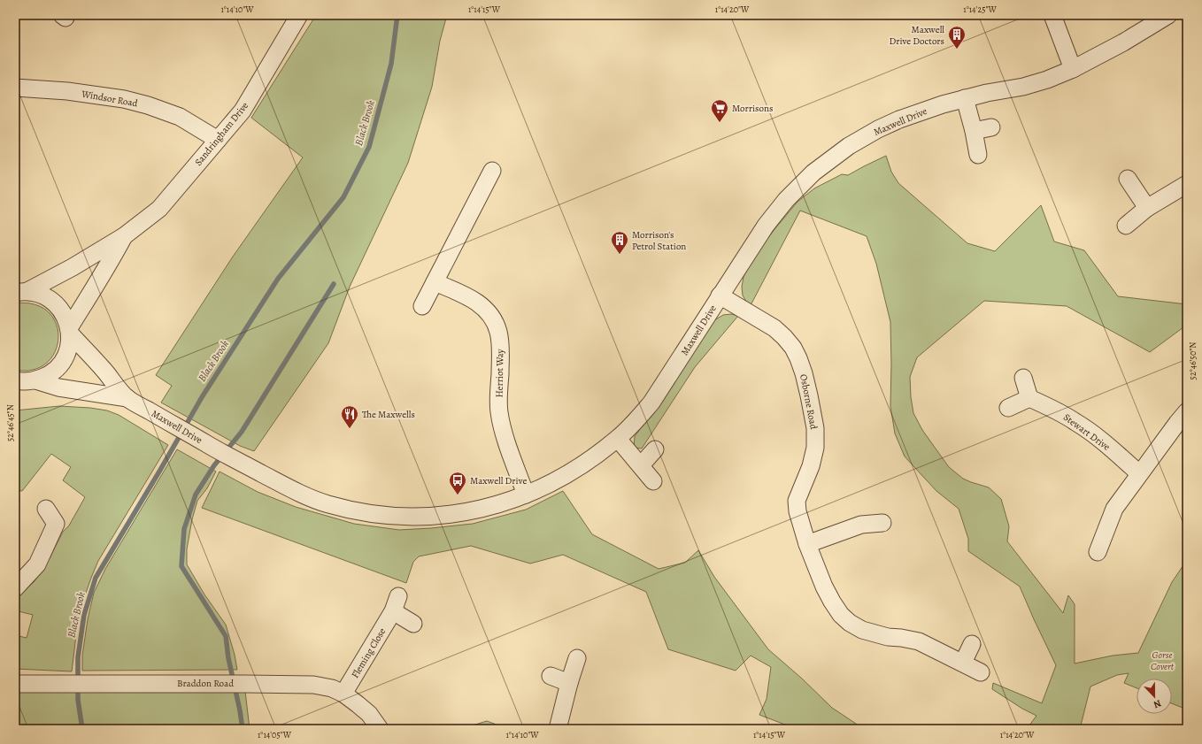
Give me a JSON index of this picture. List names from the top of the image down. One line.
{"streets":{"street":["Windsor Road","Maxwell Drive","Sandringham Drive","Herriot Way","Osborne Road","Stewart Drive","Fleming Close","Braddon Road"]},"crossings":[["Windsor Road","Sandringham Drive"],["Maxwell Drive","Sandringham Drive"],["Maxwell Drive","Herriot Way"],["Maxwell Drive","Osborne Road"],["Fleming Close","Braddon Road"]],"water":["Black Brook"],"parks":["Gorse Covert"],"places":{"building":["Maxwell Drive Doctors","Morrison's Petrol Station"],"supermarket":["Morrisons"],"restaurant":["The Maxwells"],"bus stop":["Maxwell Drive"]},"north":"bottom","coordinates":["1°14'10\"W","1°14'15\"W","1°14'20\"W","1°14'25\"W","52°46'50\"N","52°46'45\"N","1°14'05\"W"]}
